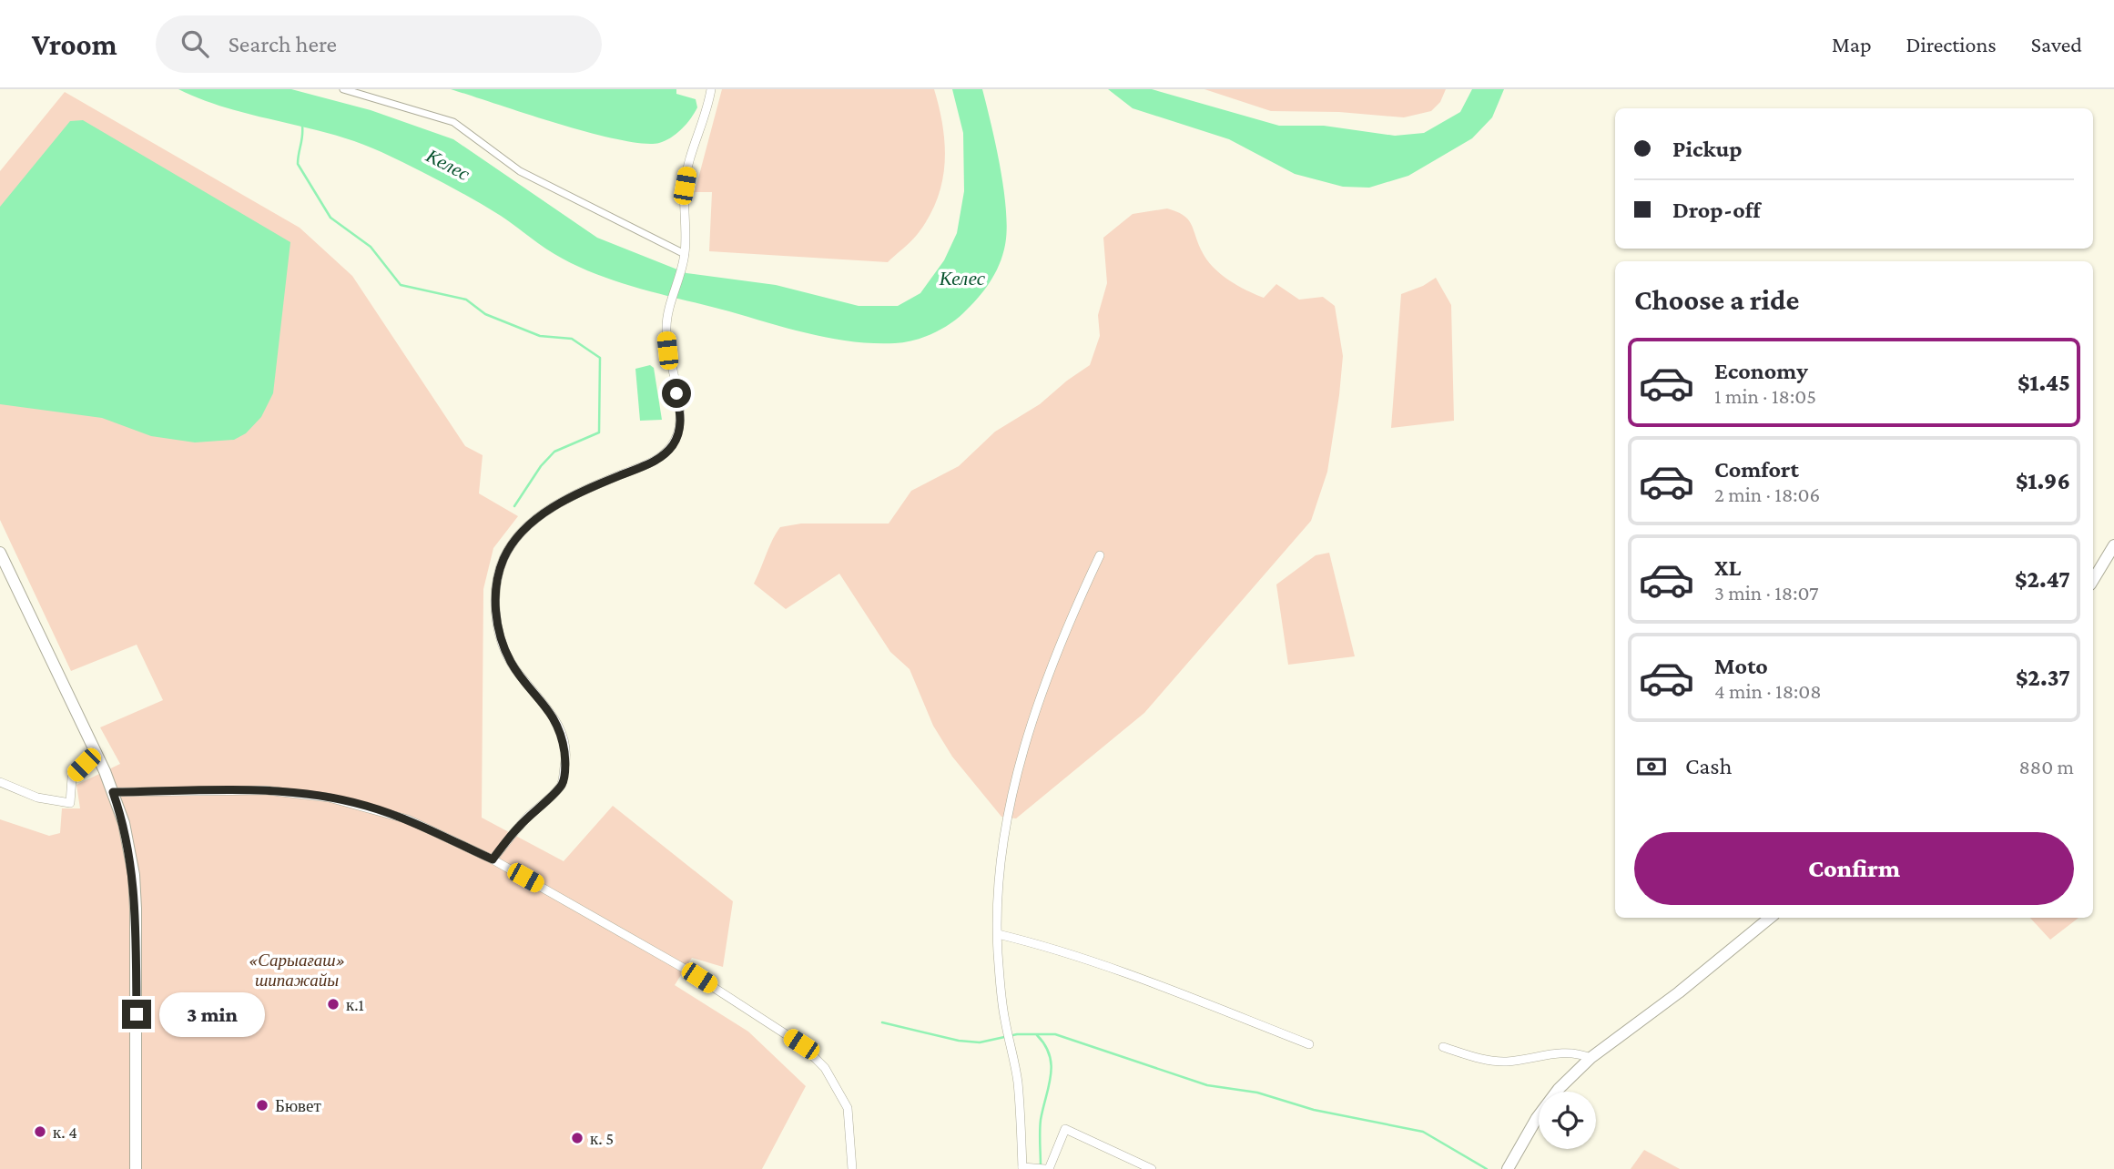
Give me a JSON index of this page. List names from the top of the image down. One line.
{"water":["Келес"],"parks":["«Сарыағаш» шипажайы"],"places":["к.1","Бювет","к. 4","к. 5"],"page":{"header":"Vroom","search":"Search here","nav":["Map","Directions","Saved"],"banner":["Pickup","Drop-off"],"heading":"Choose a ride","list":[{"name":"Economy","note":"1 min · 18:05","value":"$1.45"},{"name":"Comfort","note":"2 min · 18:06","value":"$1.96"},{"name":"XL","note":"3 min · 18:07","value":"$2.47"},{"name":"Moto","note":"4 min · 18:08","value":"$2.37"}],"pay":["Cash","880 m"],"buttons":"Confirm","bubble":"3 min"}}
